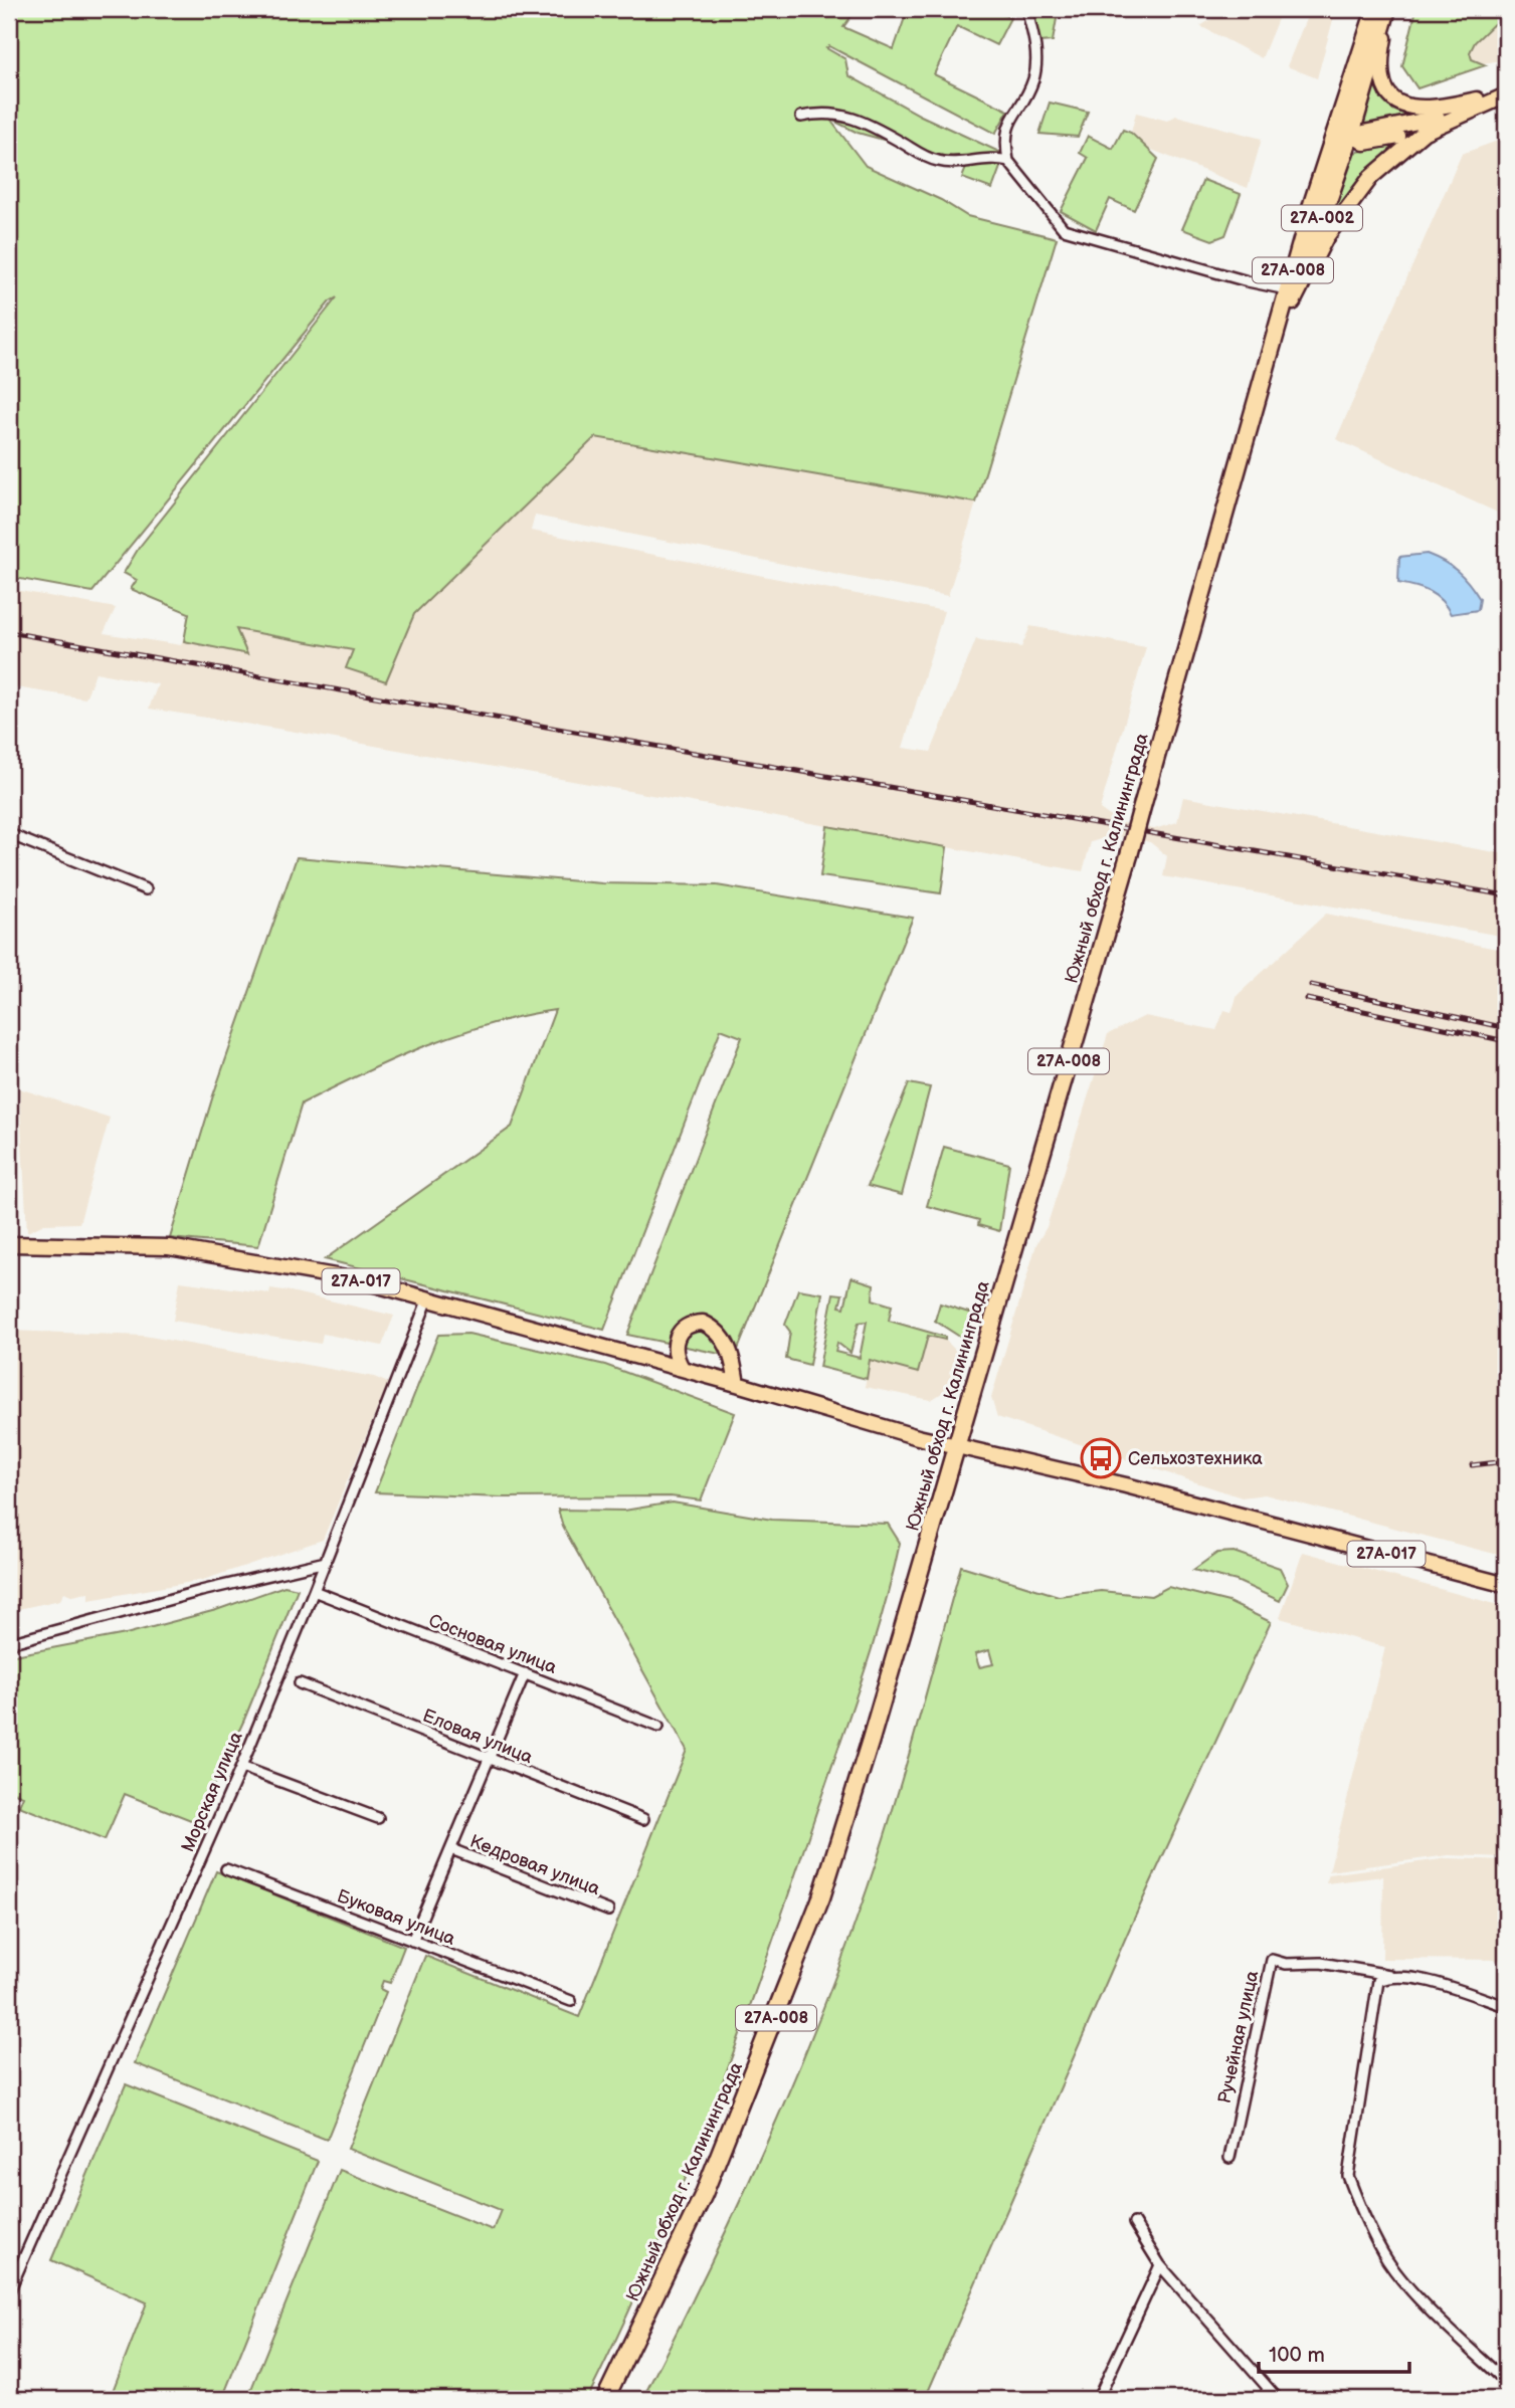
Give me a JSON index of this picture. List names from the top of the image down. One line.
{"streets":{"highway":["27А-002","27А-008","Южный обход г. Калининграда"],"main road":["27А-017"],"street":["Сосновая улица","Еловая улица","Морская улица","Кедровая улица","Буковая улица","Ручейная улица"]},"crossings":[["27А-002","27А-008"],["27А-002","Южный обход г. Калининграда"],["27А-008","Южный обход г. Калининграда"],["Южный обход г. Калининграда","27А-017"],["27А-017","Морская улица"],["Сосновая улица","Морская улица"]],"places":{"bus stop":["Сельхозтехника"]},"scale_bar":"100 m"}
